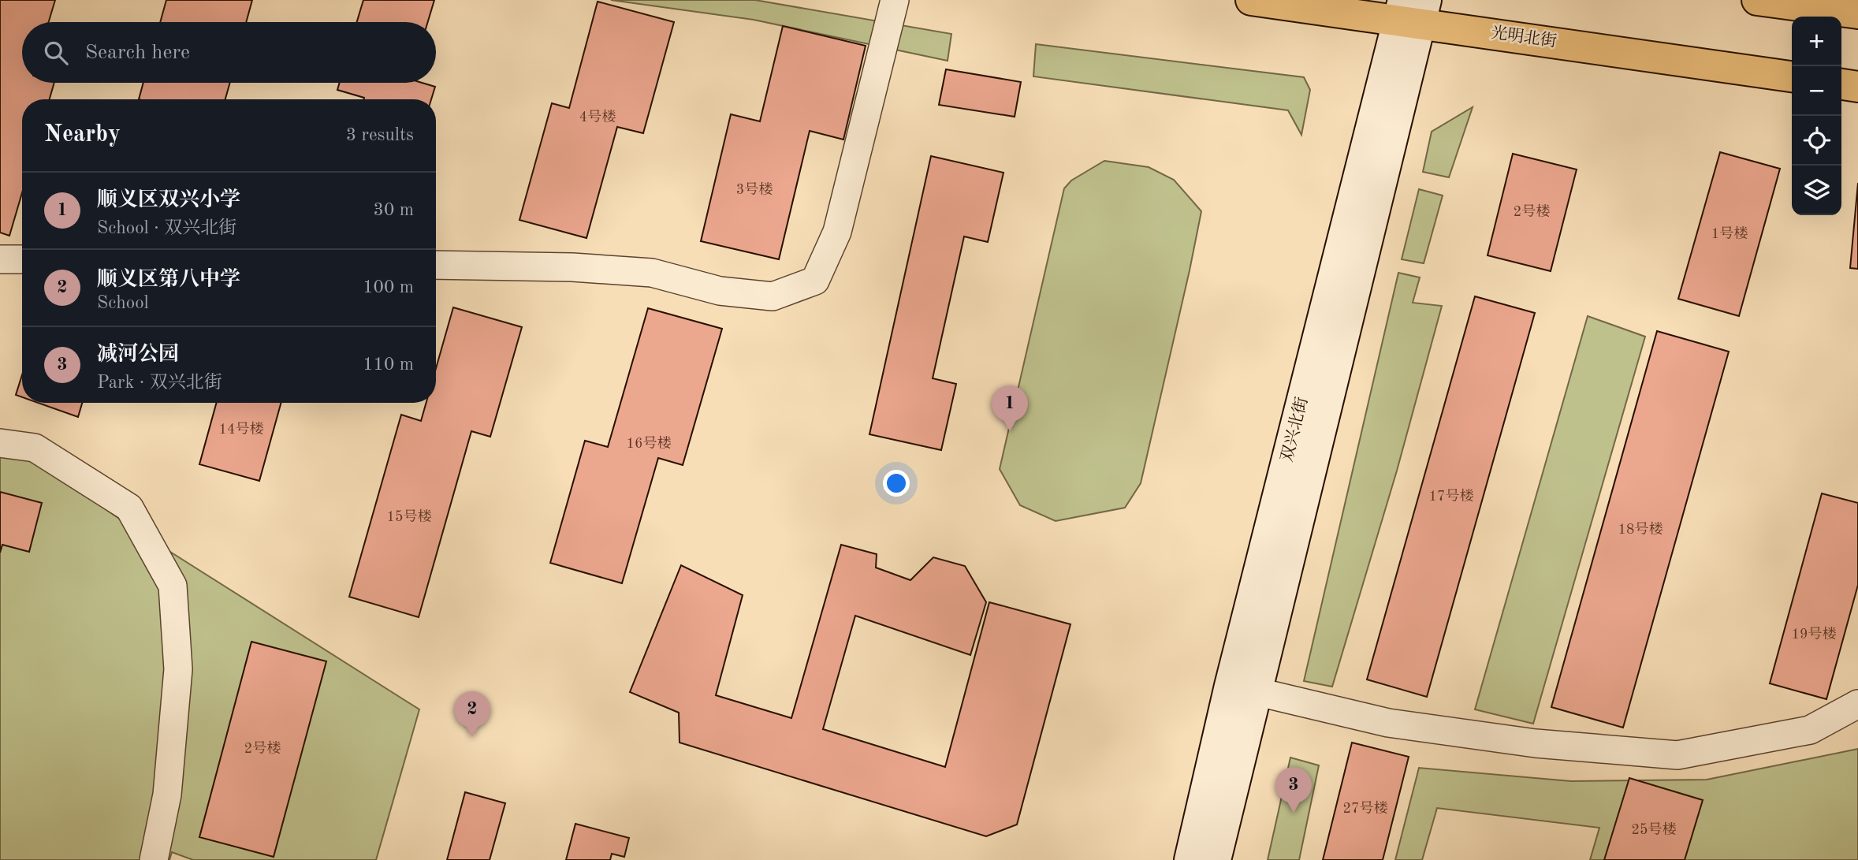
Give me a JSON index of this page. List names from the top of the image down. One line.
{"streets":{"main road":["光明北街"],"street":["双兴北街"]},"crossings":[["光明北街","双兴北街"]],"house_numbers":["4号楼","3号楼","2号楼","1号楼","14号楼","16号楼","17号楼","15号楼","18号楼","19号楼","2号楼","27号楼","25号楼"],"page":{"map_buttons":["+","−"],"search":"Search here","heading":["Nearby","3 results"],"list":[{"mark":"1","name":"顺义区双兴小学","note":"School · 双兴北街","value":"30 m"},{"mark":"2","name":"顺义区第八中学","note":"School","value":"100 m"},{"mark":"3","name":"减河公园","note":"Park · 双兴北街","value":"110 m"}],"pins":["1","2","3"]}}
